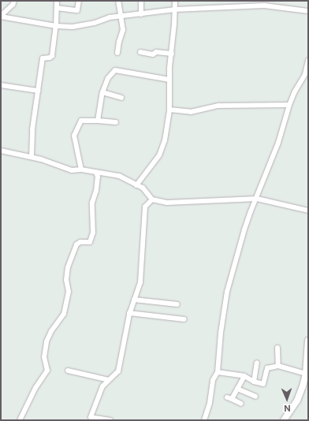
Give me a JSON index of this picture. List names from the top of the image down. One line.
{"north":"bottom"}
